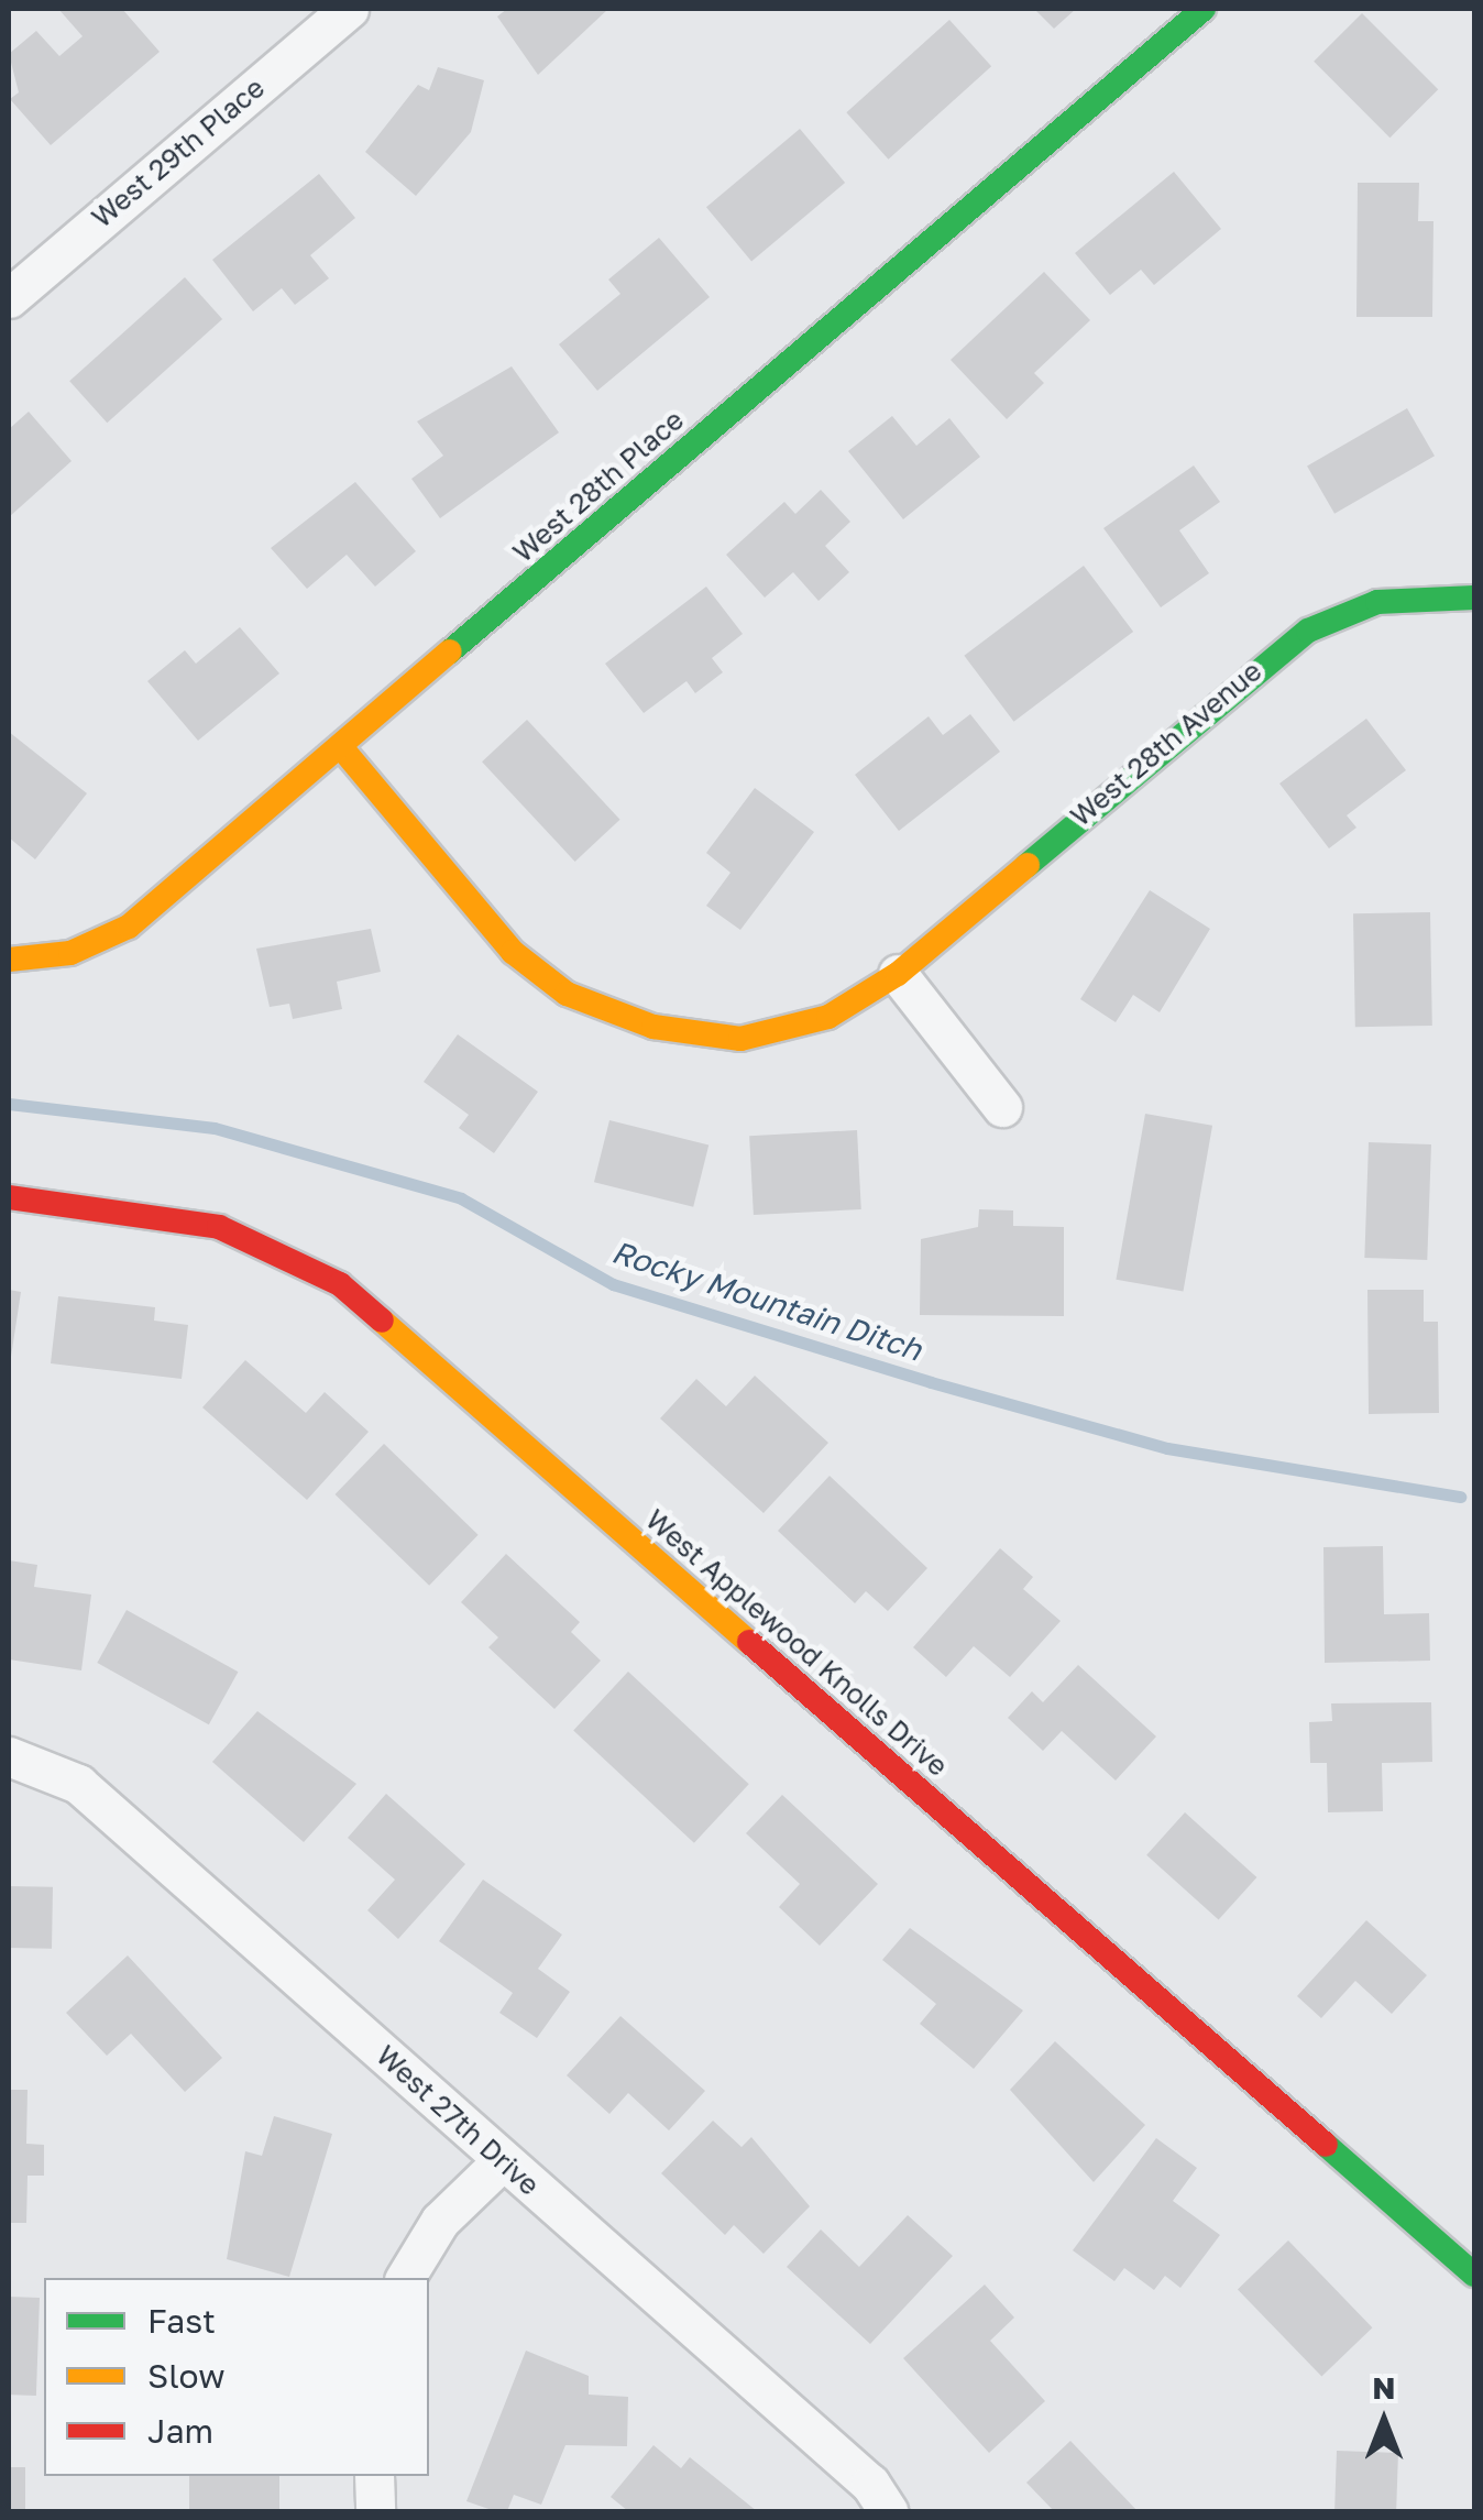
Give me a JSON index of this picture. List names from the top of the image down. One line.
{"streets":{"street":["West 29th Place","West 28th Place","West 28th Avenue","West Applewood Knolls Drive","West 27th Drive"]},"crossings":[["West 28th Place","West 28th Avenue"]],"water":["Rocky Mountain Ditch"],"legend":["Fast","Slow","Jam"],"north":"top"}
